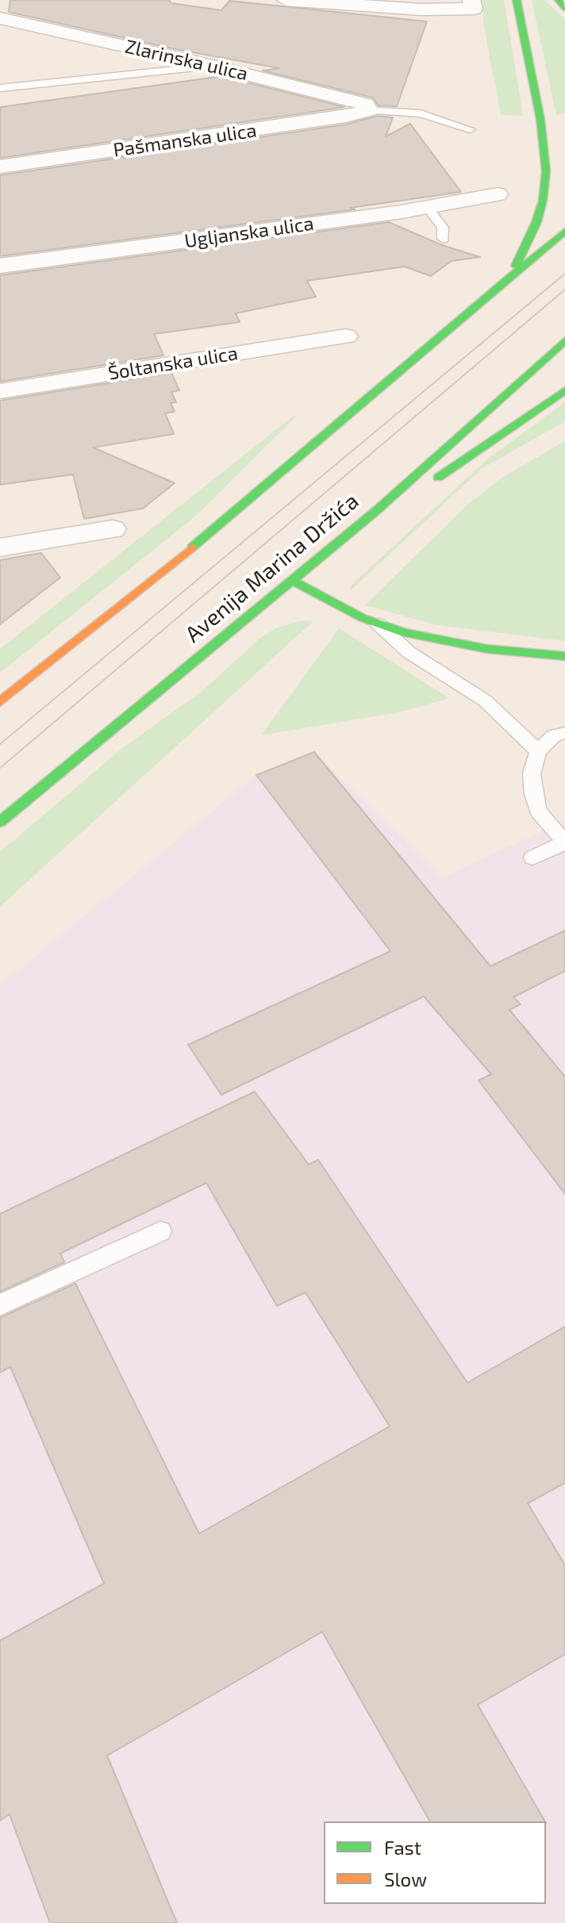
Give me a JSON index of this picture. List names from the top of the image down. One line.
{"streets":{"main road":["Avenija Marina Držića"],"street":["Zlarinska ulica","Pašmanska ulica","Ugljanska ulica","Šoltanska ulica"]},"crossings":[["Zlarinska ulica","Pašmanska ulica"]],"legend":["Fast","Slow"]}
